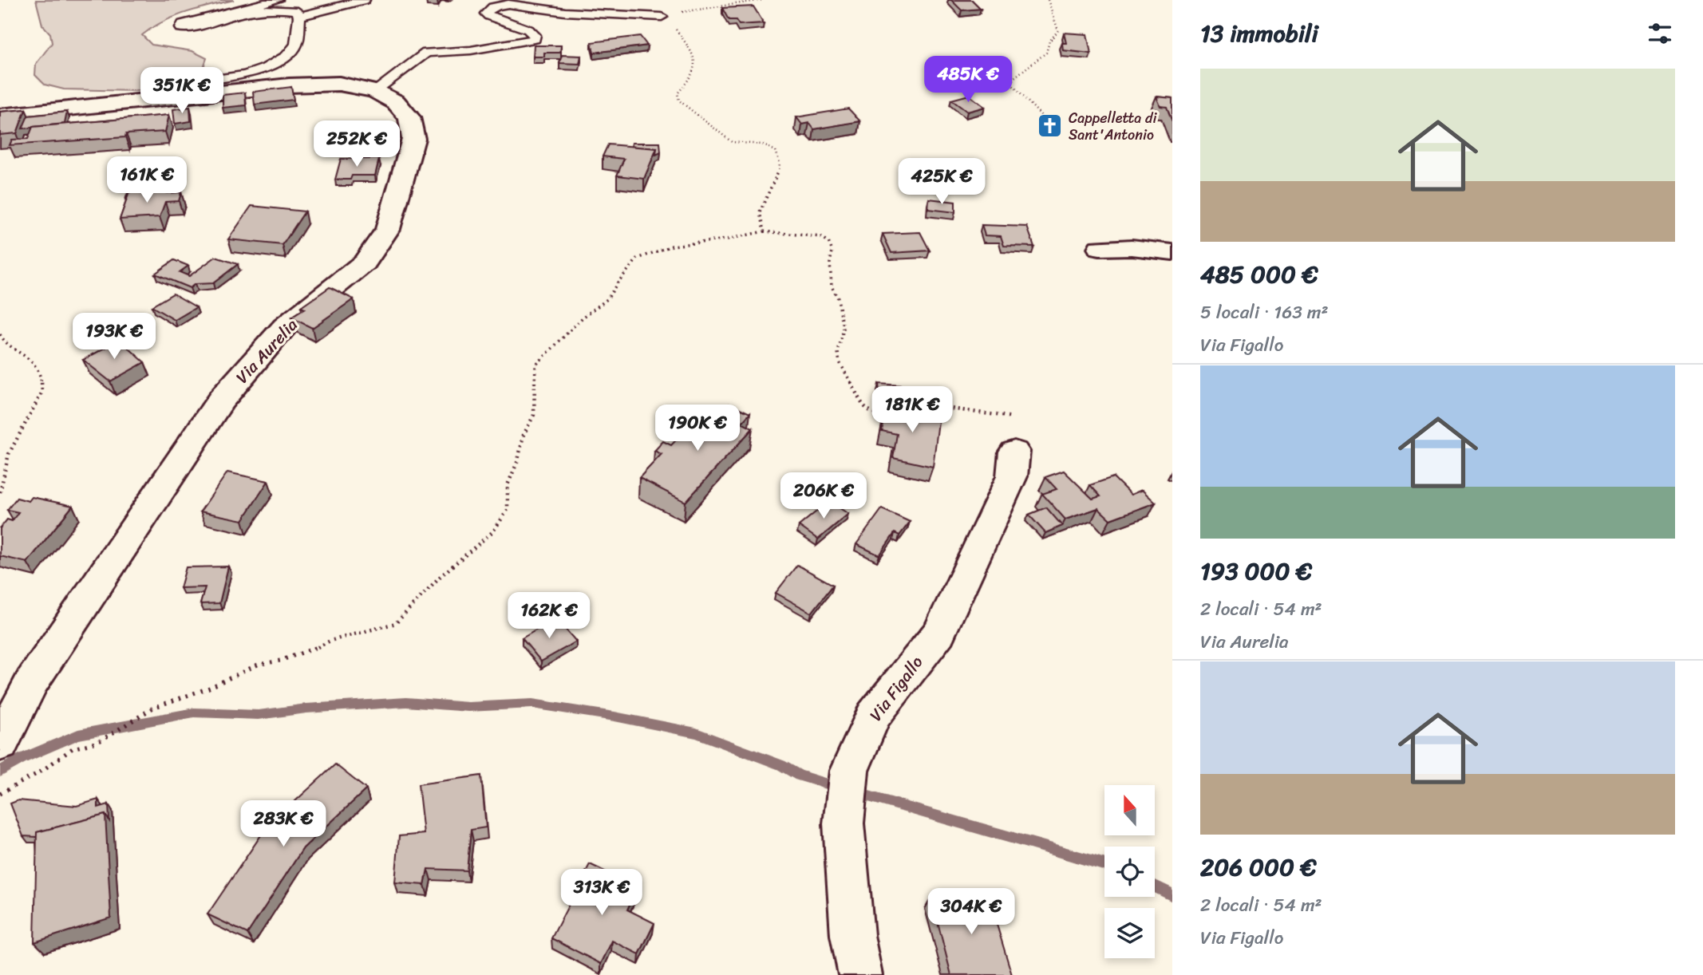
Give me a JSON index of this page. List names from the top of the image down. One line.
{"streets":{"main road":["Via Aurelia","Via Figallo"]},"places":{"church":["Cappelletta di Sant'Antonio"]},"north":"top","page":{"heading":"13 immobili","price":["485K €","351K €","252K €","161K €","425K €","193K €","181K €","190K €","206K €","162K €","283K €","313K €","304K €"],"list":[{"name":"485 000 €","note":"5 locali · 163 m² · Via Figallo"},{"name":"193 000 €","note":"2 locali · 54 m² · Via Aurelia"},{"name":"206 000 €","note":"2 locali · 54 m² · Via Figallo"}]}}
